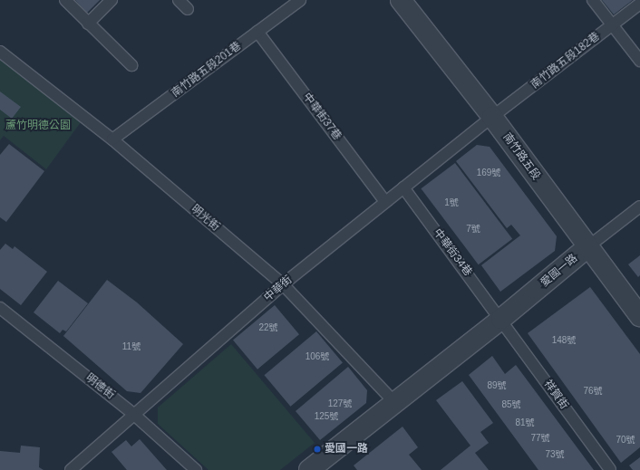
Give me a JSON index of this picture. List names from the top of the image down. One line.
{"streets":{"street":["南竹路五段","愛國一路"],"lane":["南竹路五段182巷","南竹路五段201巷","中華街37巷","明光街","中華街34巷","中華街","明德街","祥賀街"]},"crossings":[["南竹路五段182巷","南竹路五段"],["南竹路五段182巷","中華街"],["南竹路五段201巷","中華街37巷"],["南竹路五段201巷","明光街"],["中華街37巷","中華街"],["南竹路五段","愛國一路"],["南竹路五段","中華街"],["明光街","愛國一路"],["明光街","中華街"],["中華街34巷","愛國一路"],["中華街34巷","中華街"],["中華街34巷","祥賀街"],["愛國一路","祥賀街"],["中華街","明德街"]],"parks":["蘆竹明德公園"],"places":["愛國一路"],"house_numbers":["169號","1號","7號","22號","148號","11號","106號","89號","76號","127號","85號","125號","81號","77號","70號","73號"]}
